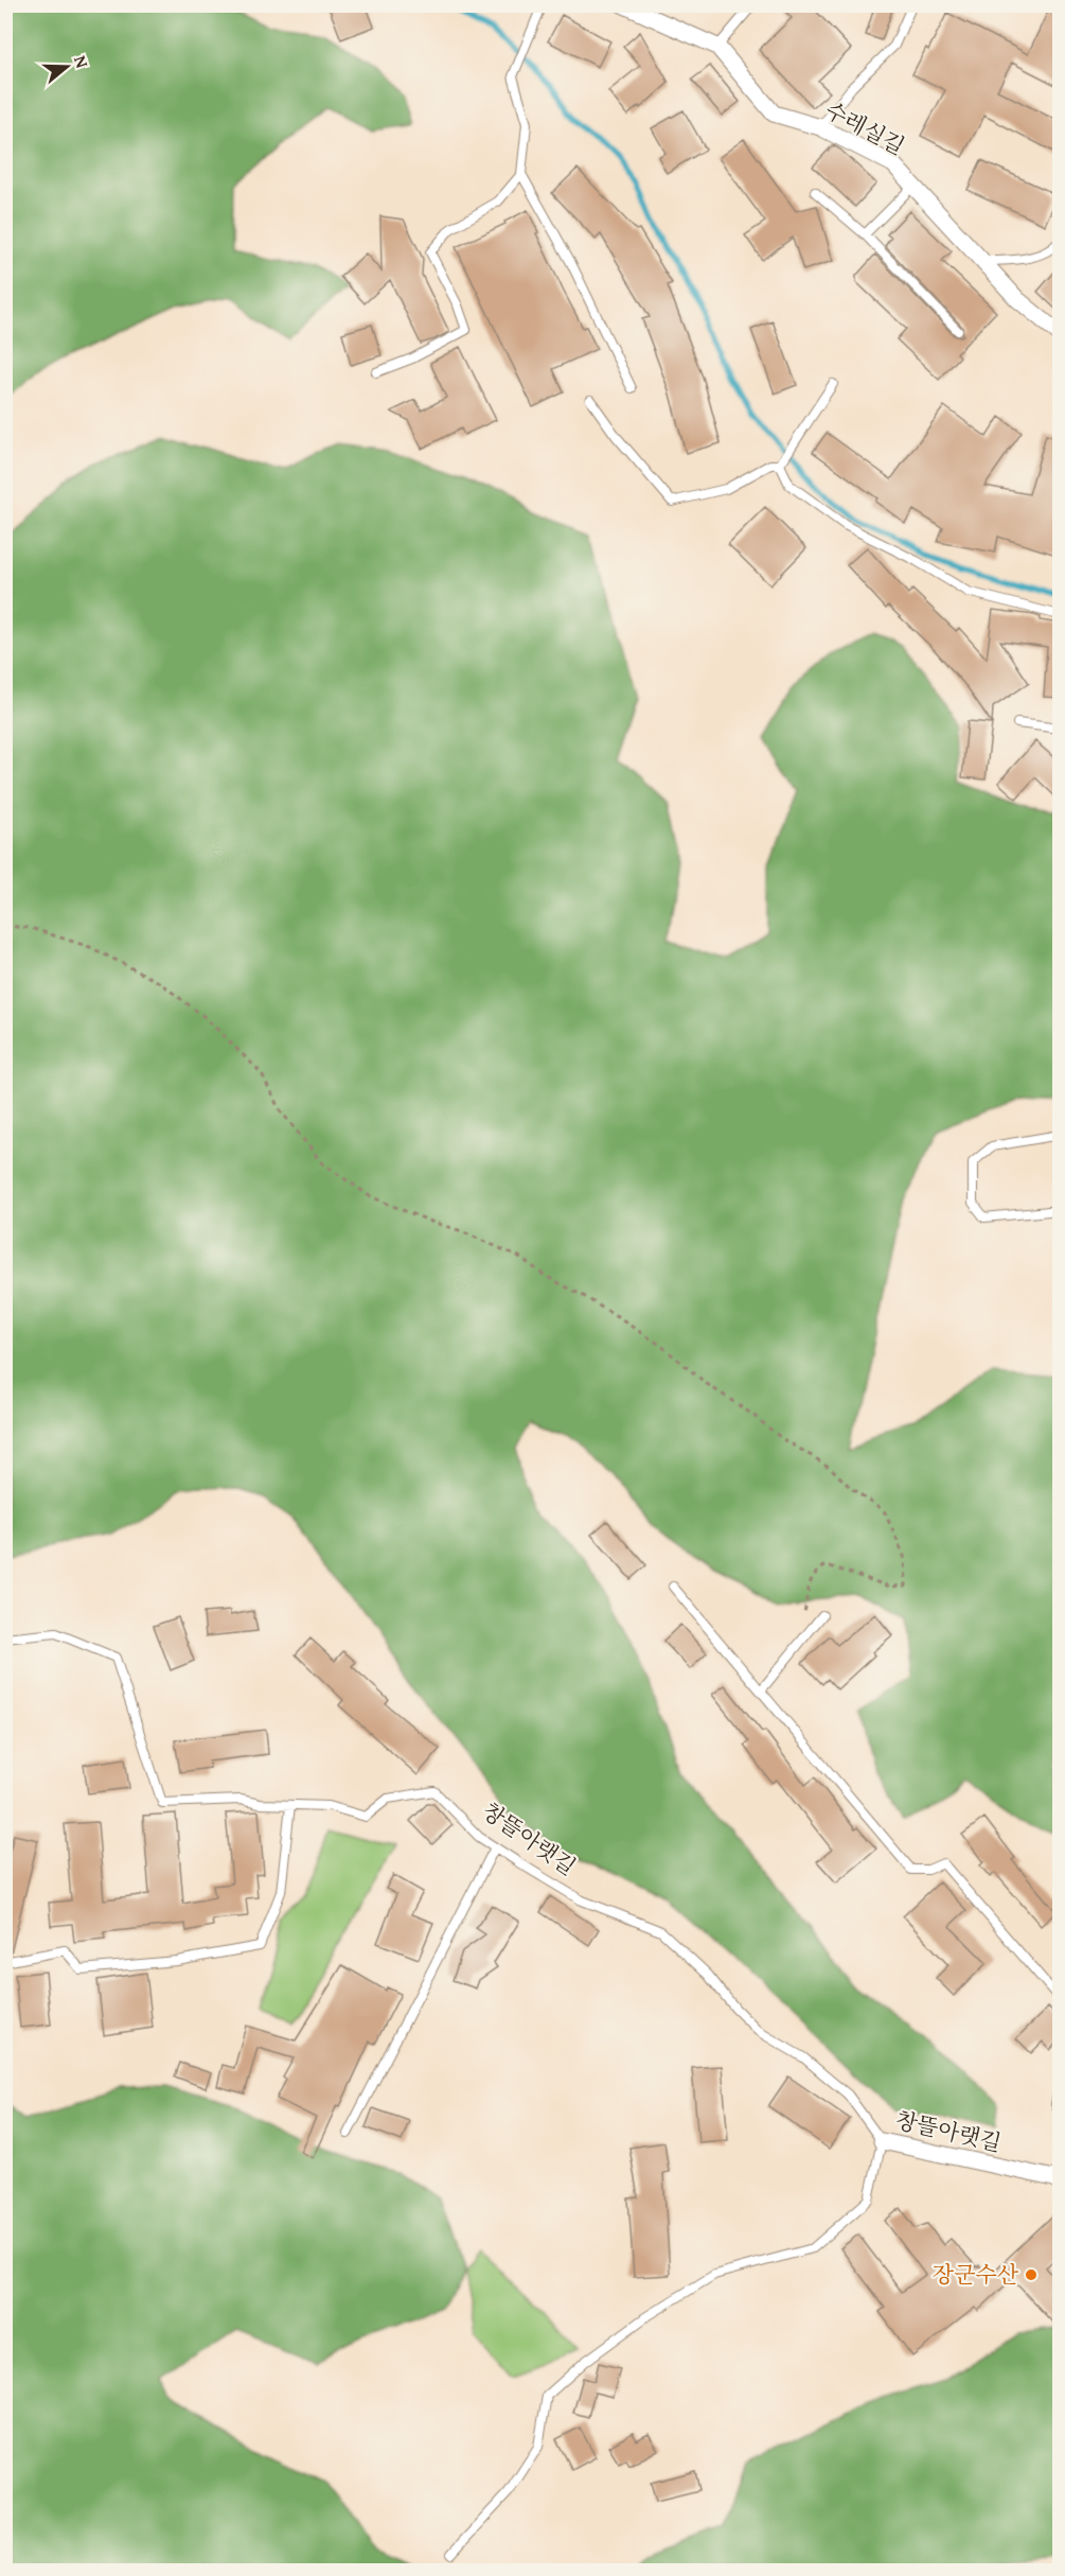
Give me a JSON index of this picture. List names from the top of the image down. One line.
{"streets":{"street":["수레실길","창뜰아랫길"]},"places":["장군수산"],"north":"right"}
